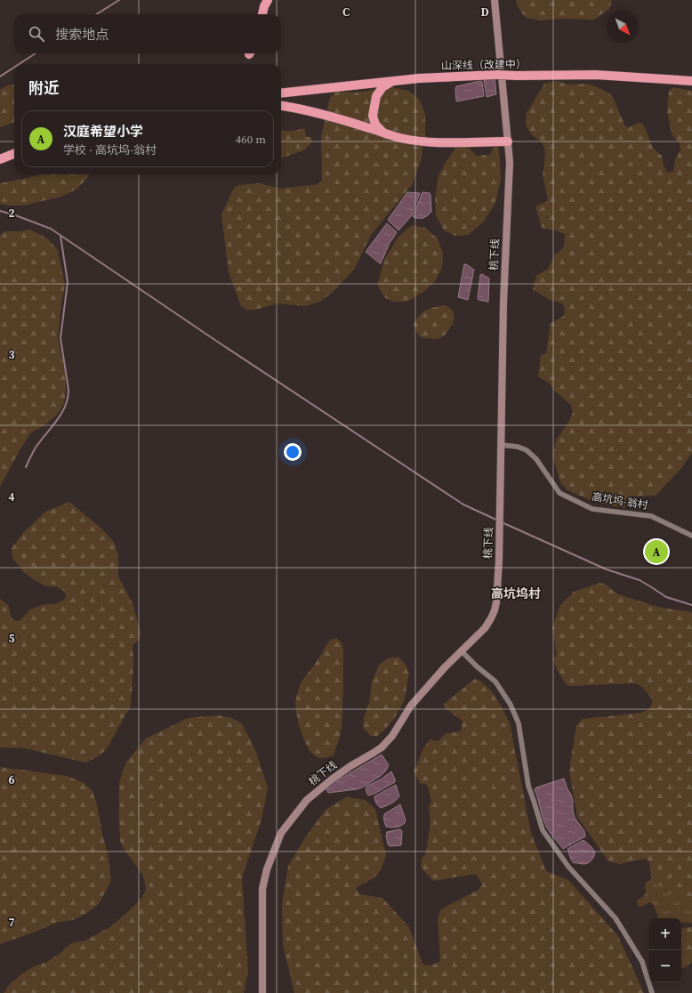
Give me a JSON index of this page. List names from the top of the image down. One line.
{"streets":{"highway":["山深线（改建中）"],"main road":["桃下线"],"street":["高坑坞-翁村"]},"crossings":[["桃下线","高坑坞-翁村"]],"districts":["高坑坞村"],"north":"bottom right","page":{"search":"搜索地点","heading":"附近","list":[{"mark":"A","name":"汉庭希望小学","note":"学校 · 高坑坞-翁村","value":"460 m"}],"pins":"A","map_buttons":["+","−"]},"grid":{"columns":["C","D"],"rows":["2","3","4","5","6","7"]}}
